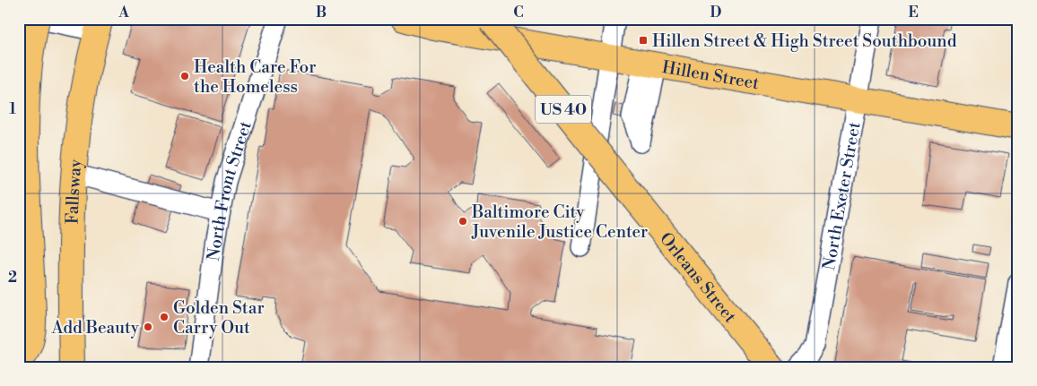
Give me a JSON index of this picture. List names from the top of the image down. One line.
{"streets":{"main road":["Hillen Street","US 40","Fallsway","Orleans Street"],"street":["North Front Street","North Exeter Street"]},"crossings":[["Hillen Street","North Exeter Street"]],"places":{"transit":["Hillen Street & High Street Southbound"],"other":["Health Care For the Homeless","Baltimore City Juvenile Justice Center","Golden Star Carry Out","Add Beauty"]},"grid":{"columns":["A","B","C","D","E"],"rows":["1","2"]}}
